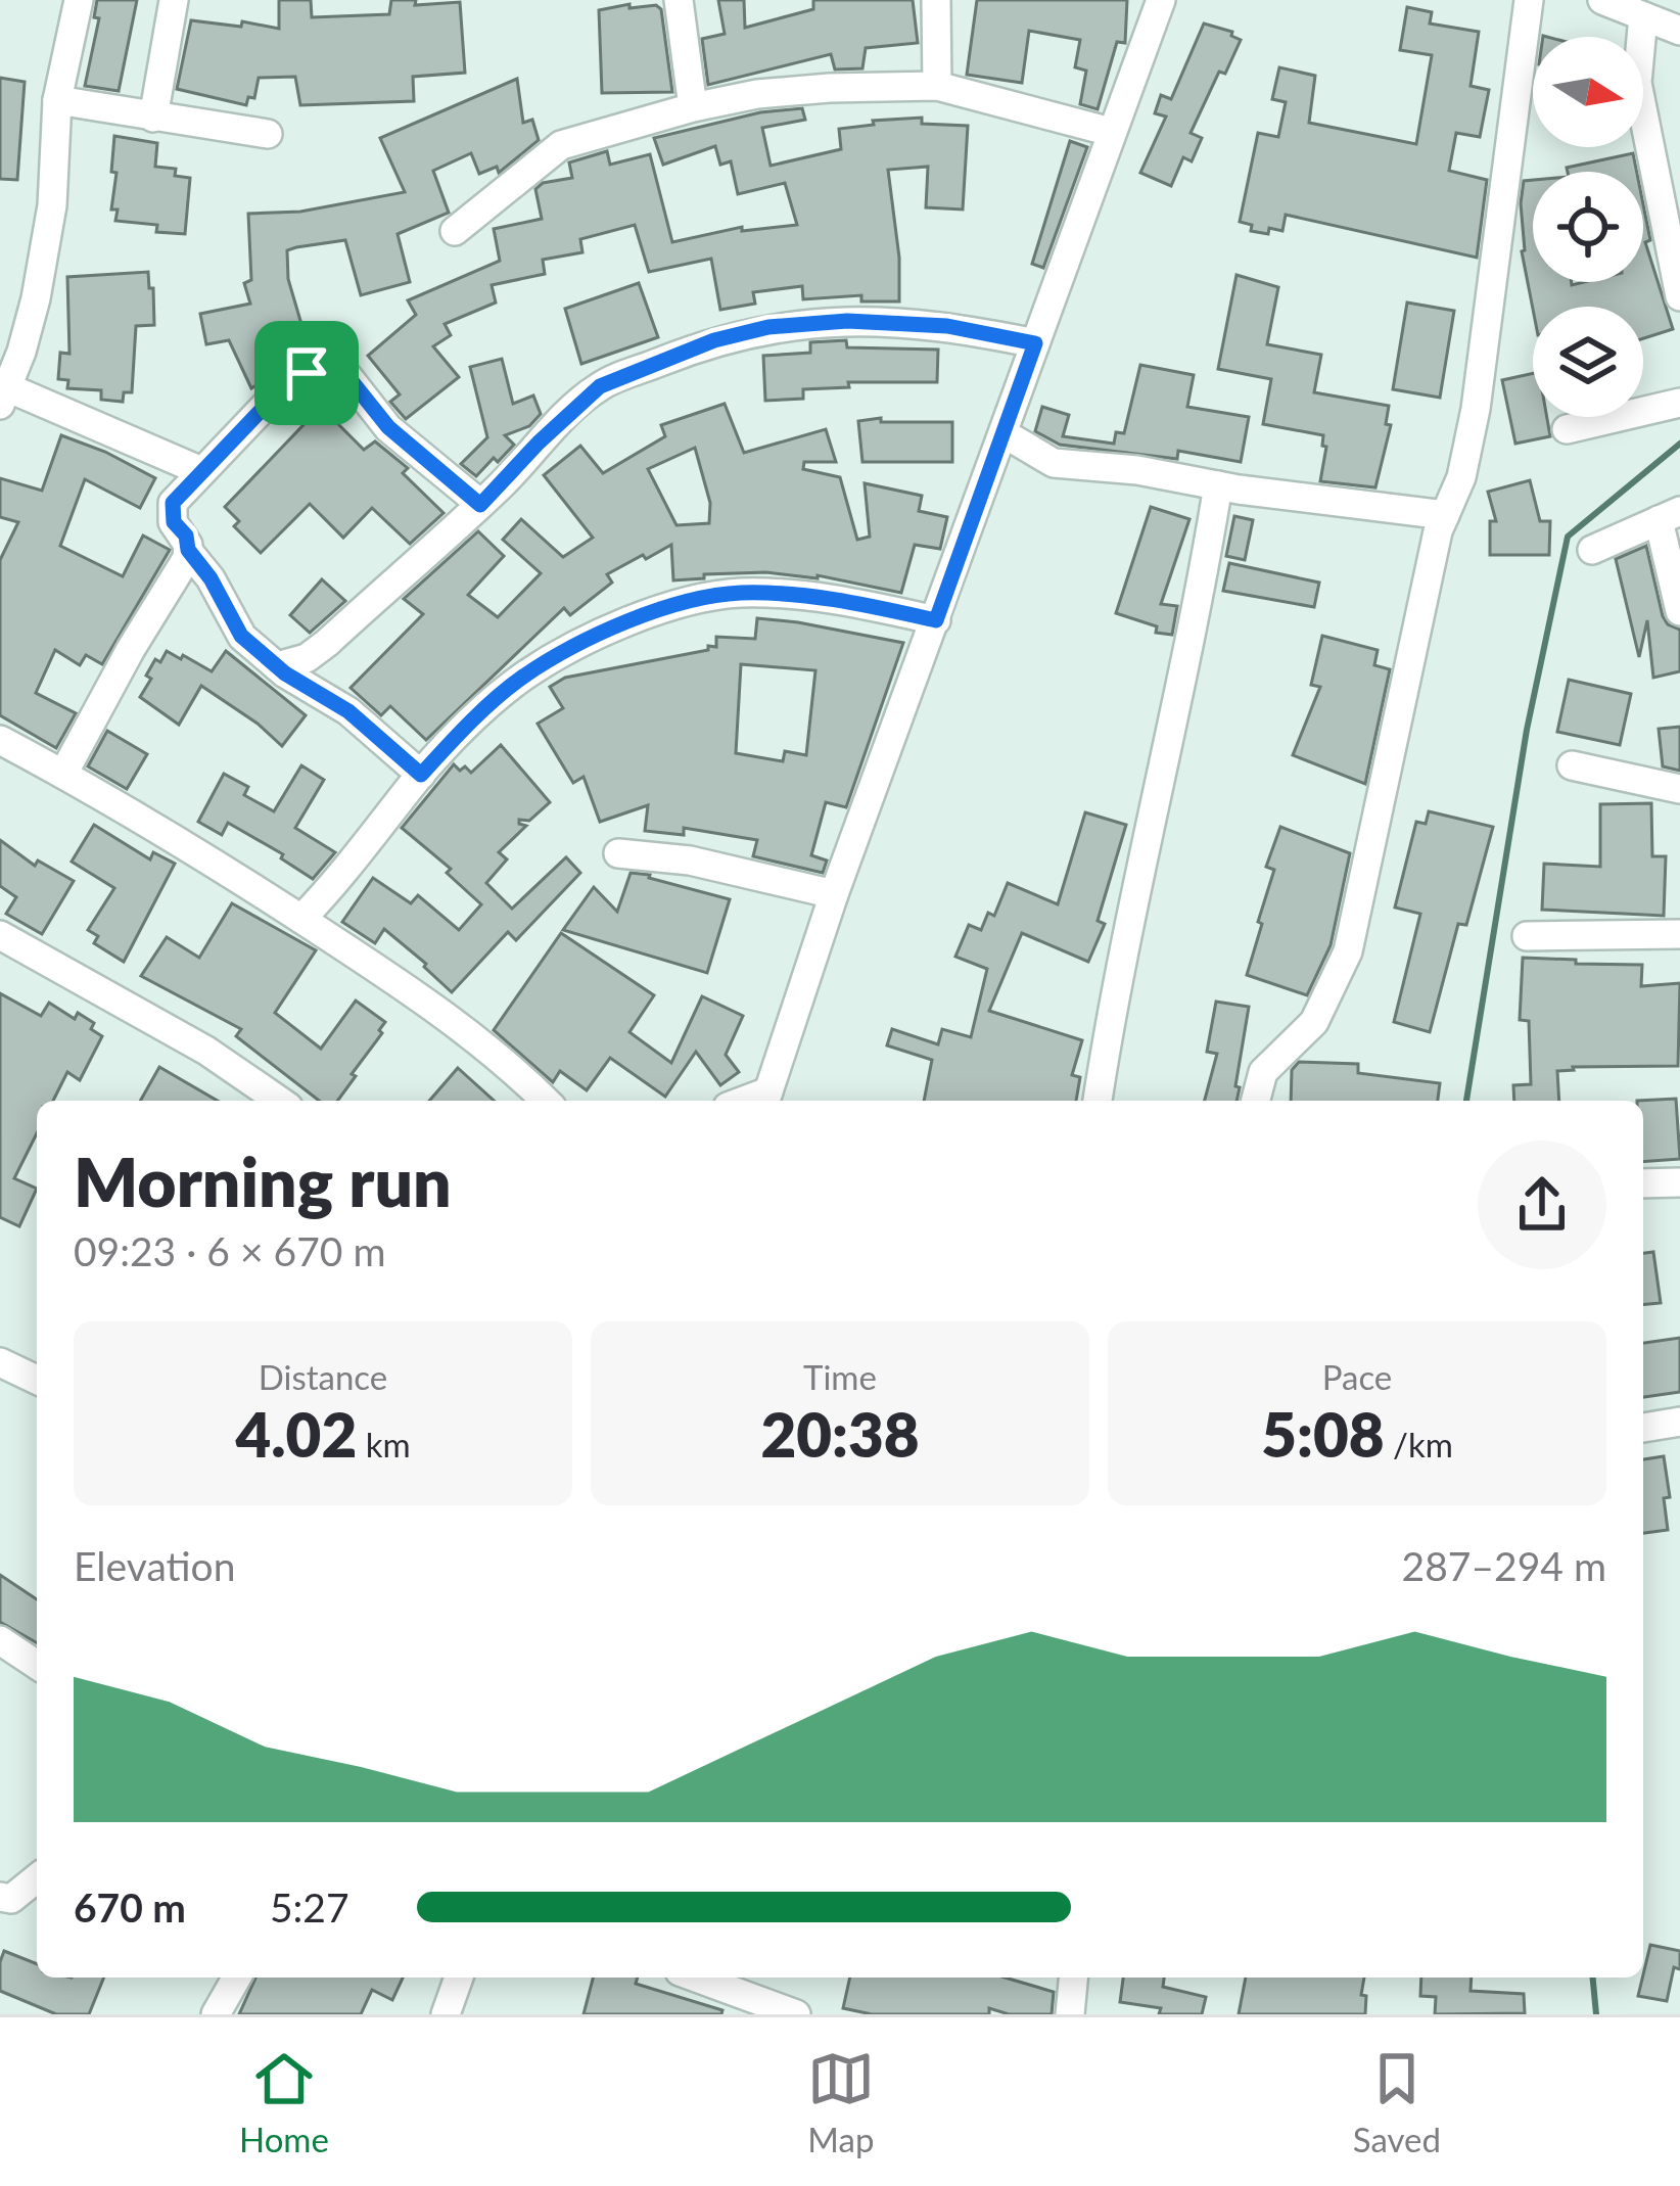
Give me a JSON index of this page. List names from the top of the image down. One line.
{"north":"right","page":{"heading":["Morning run","09:23 · 6 × 670 m"],"stats":[["Distance","4.02 km"],["Time","20:38"],["Pace","5:08 /km"]],"chart":["Elevation","287–294 m"],"list":[{"name":"670 m","note":"5:27"}],"tabs":["Home","Map","Saved"]}}
